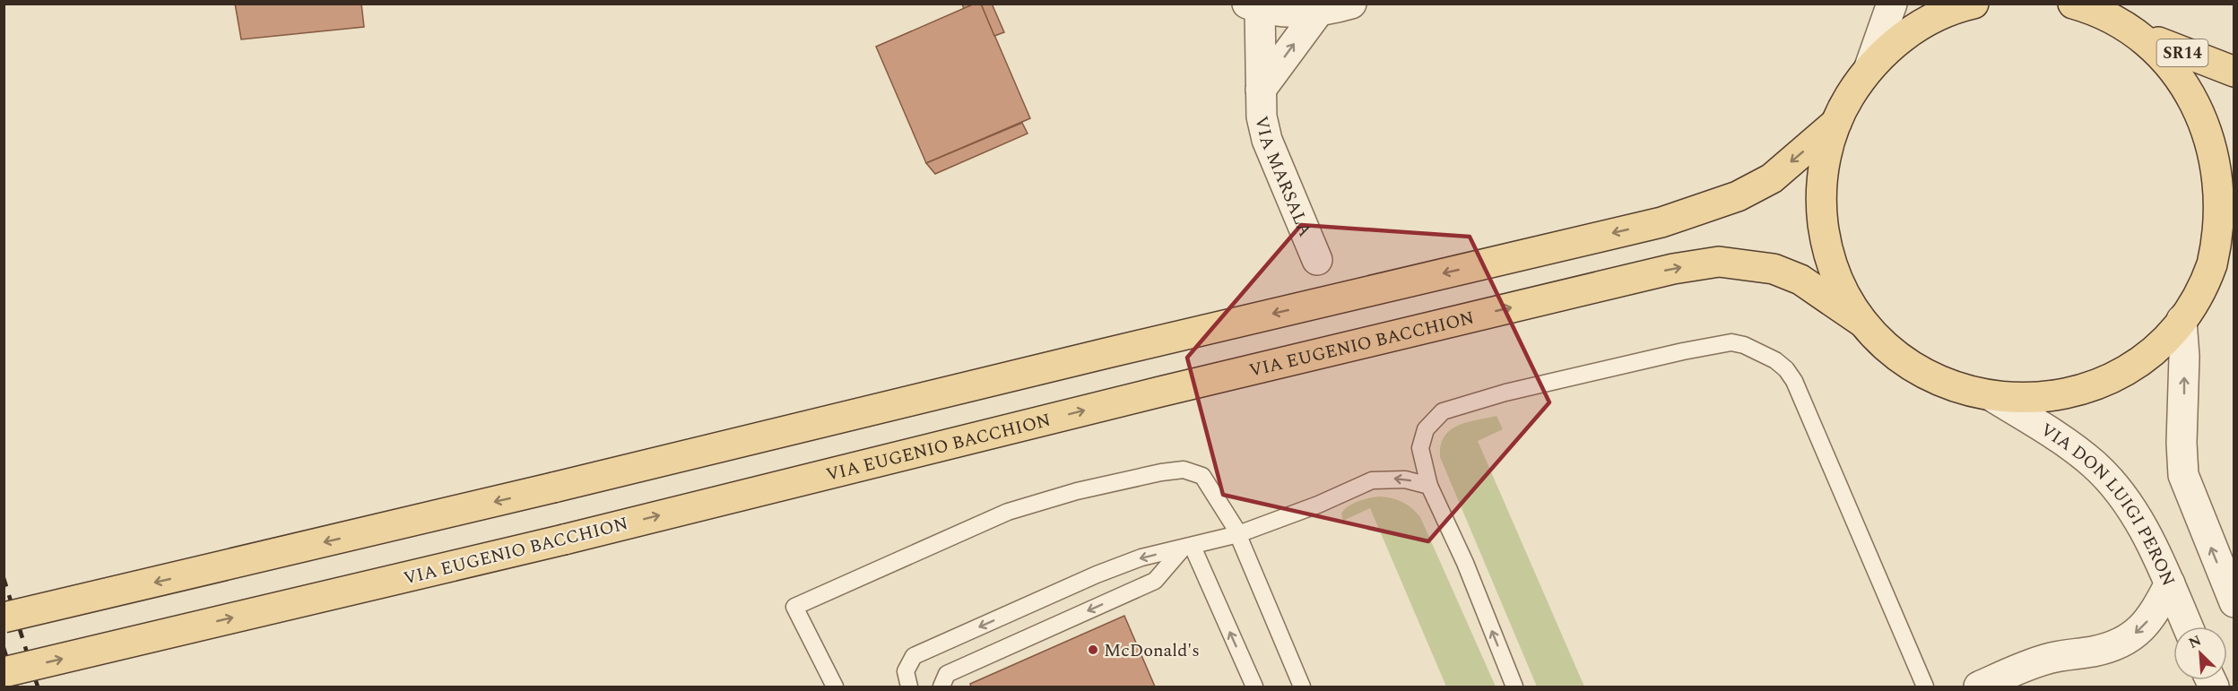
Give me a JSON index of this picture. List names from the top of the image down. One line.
{"streets":{"main road":["SR14","VIA EUGENIO BACCHION"],"street":["VIA MARSALA","VIA DON LUIGI PERON"]},"places":["McDonald's"],"north":"top left"}
